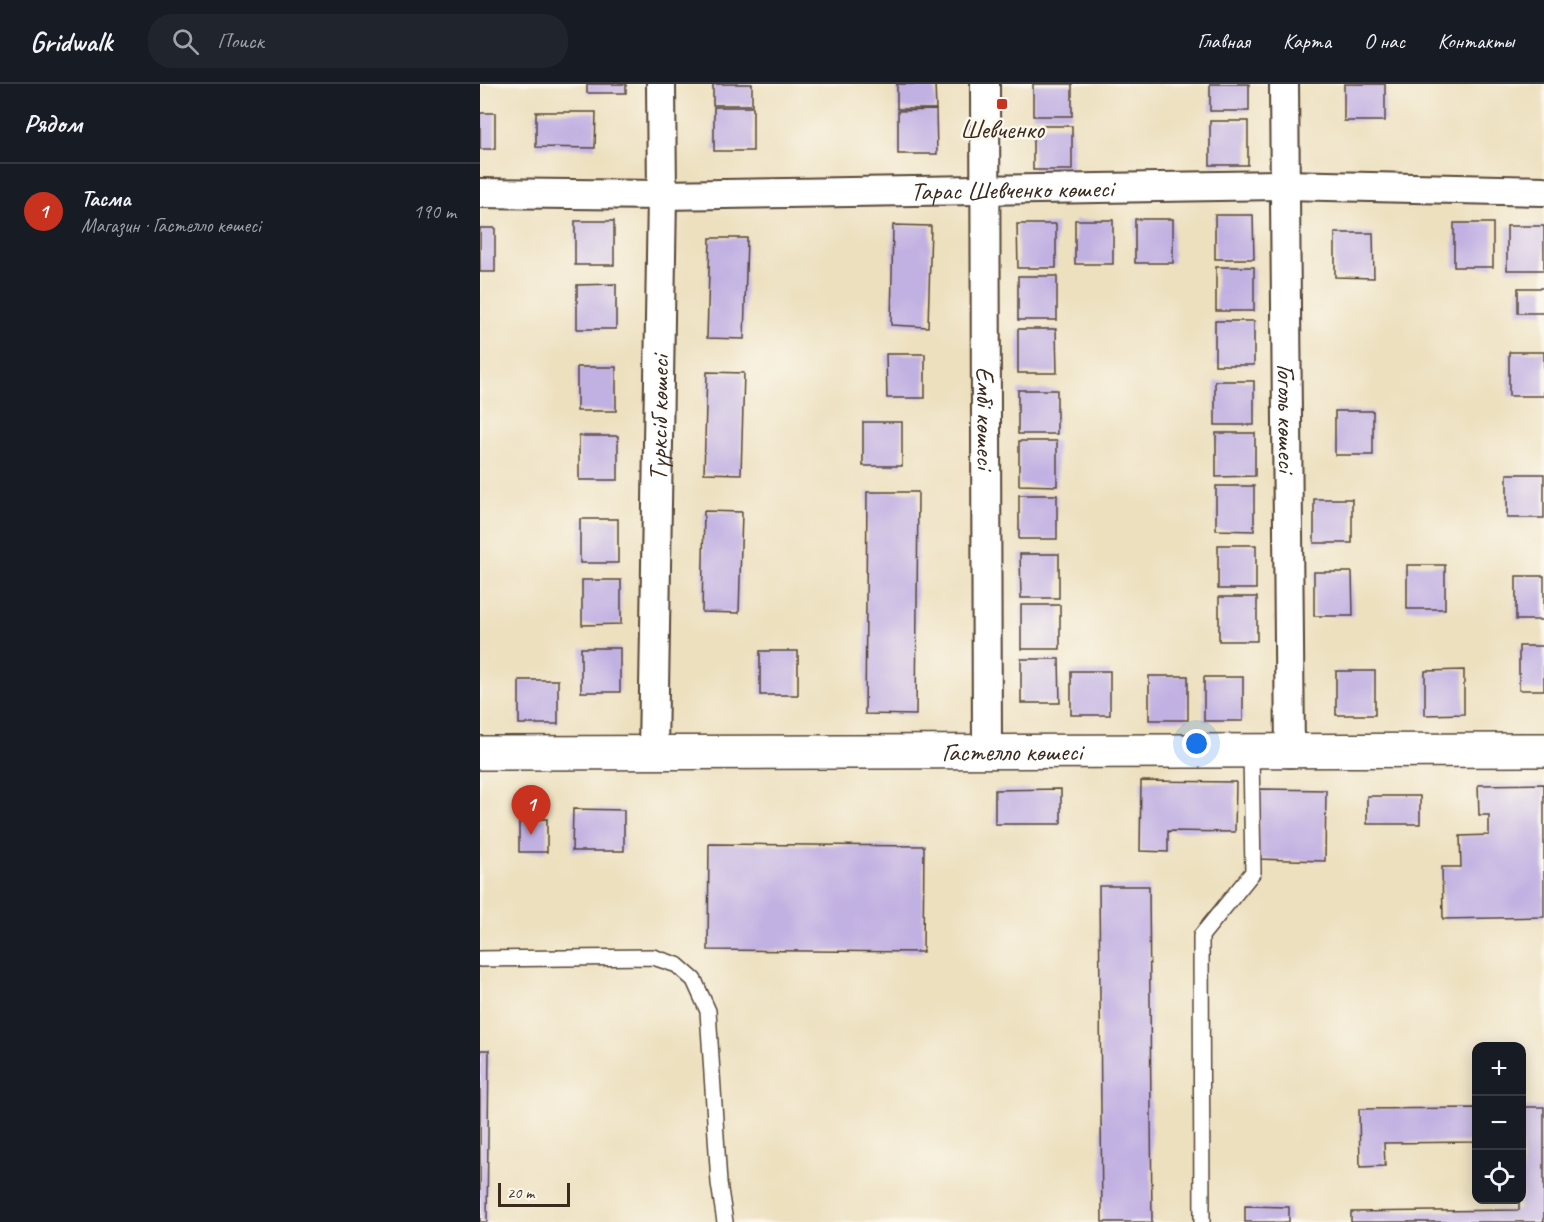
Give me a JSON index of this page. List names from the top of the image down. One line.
{"streets":{"street":["Тарас Шевченко көшесі","Түрксіб көшесі","Ембі көшесі","Гоголь көшесі","Гастелло көшесі"]},"crossings":[["Тарас Шевченко көшесі","Түрксіб көшесі"],["Тарас Шевченко көшесі","Ембі көшесі"],["Тарас Шевченко көшесі","Гоголь көшесі"],["Түрксіб көшесі","Гастелло көшесі"],["Ембі көшесі","Гастелло көшесі"],["Гоголь көшесі","Гастелло көшесі"]],"places":{"transit":["Шевченко"]},"scale_bar":"20 m","page":{"header":"Gridwalk","search":"Поиск","nav":["Главная","Карта","О нас","Контакты"],"heading":"Рядом","list":[{"mark":"1","name":"Тасма","note":"Магазин · Гастелло көшесі","value":"190 m"}],"pins":"1","map_buttons":["+","−"],"scale":"20 m"}}
